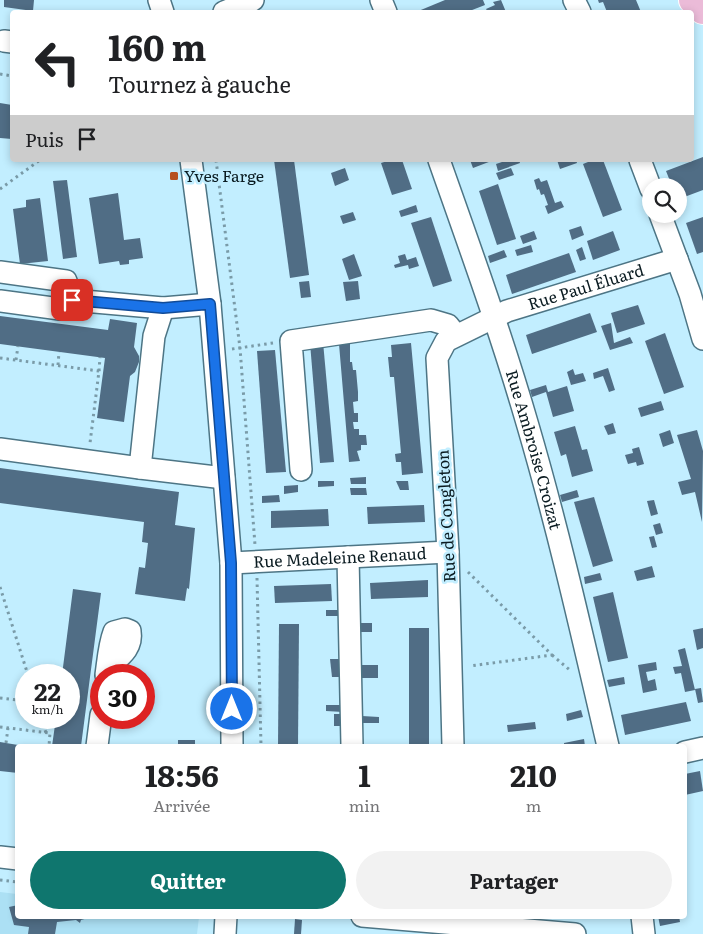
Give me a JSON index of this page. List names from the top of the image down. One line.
{"streets":{"street":["Rue Paul Éluard","Rue Ambroise Croizat","Rue de Congleton","Rue Madeleine Renaud"]},"crossings":[["Rue Paul Éluard","Rue Ambroise Croizat"],["Rue Paul Éluard","Rue de Congleton"],["Rue Ambroise Croizat","Rue de Congleton"],["Rue de Congleton","Rue Madeleine Renaud"]],"places":{"transit":["Yves Farge"]},"page":{"turn":["160 m","Tournez à gauche"],"then":"Puis","speed":"22 km/h","limit":"30","eta":["18:56","Arrivée","1","min","210","m"],"buttons":["Quitter","Partager"]}}
